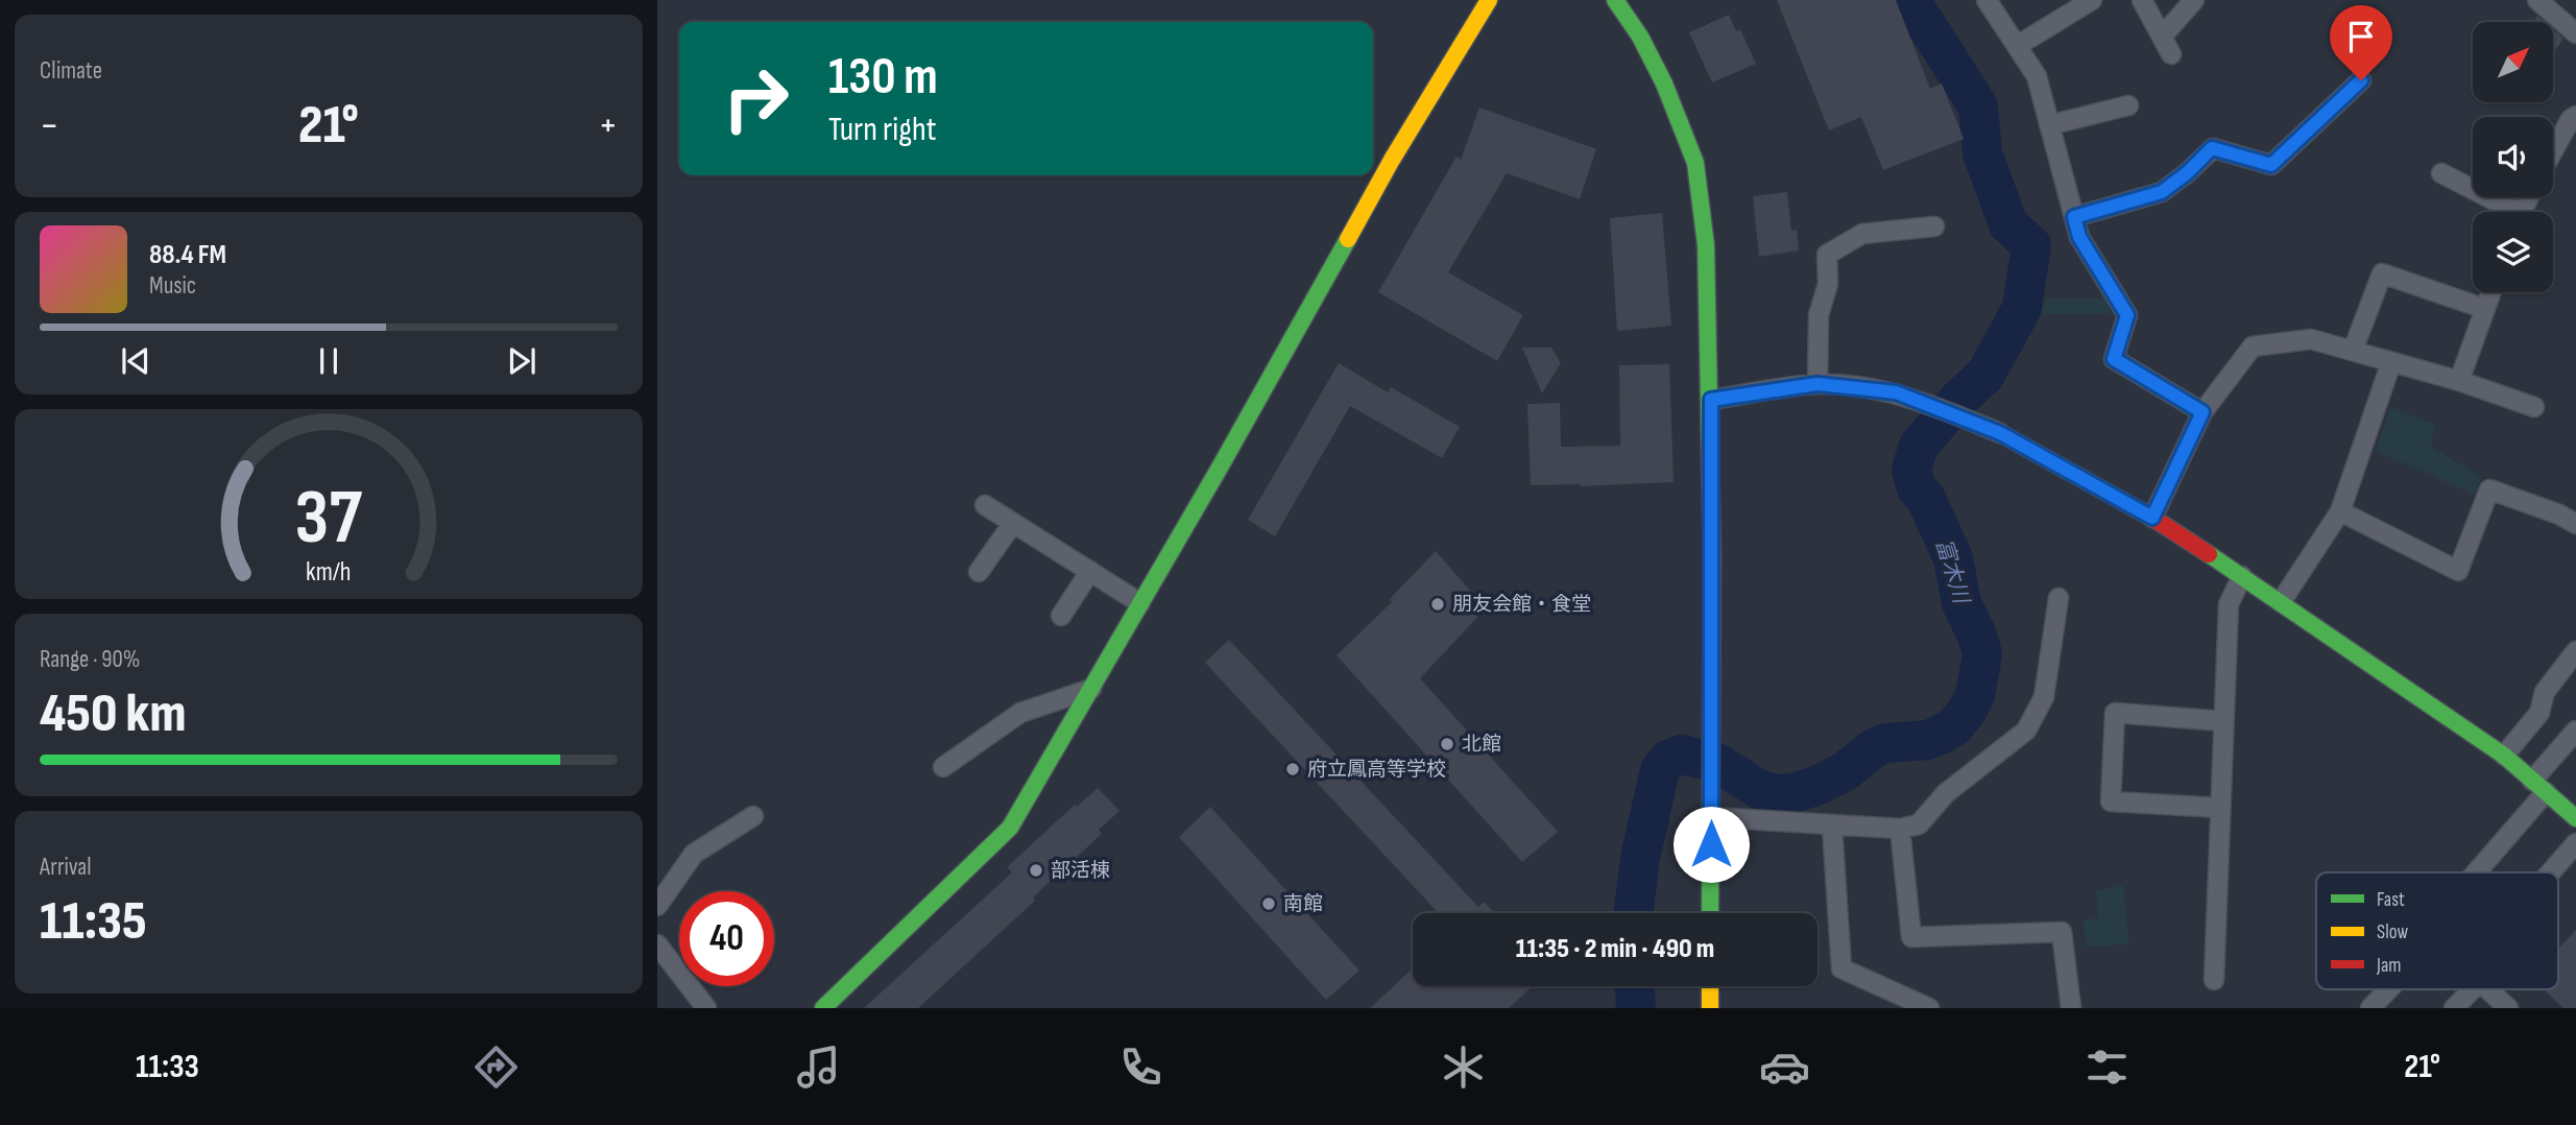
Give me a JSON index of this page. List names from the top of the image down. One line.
{"water":["富木川"],"places":["朋友会館・食堂","北館","府立鳳高等学校","部活棟","南館"],"legend":["Fast","Slow","Jam"],"north":"top right","page":{"tile":["Climate",["Range · 90%","450 km"],["Arrival","11:35"]],"turn":["130 m","Turn right"],"heat":["−","21°","+"],"song":["88.4 FM","Music"],"limit":"40","trip":"11:35 · 2 min · 490 m","tabs":["11:33","21°"],"gauge":["37","km/h"]}}
